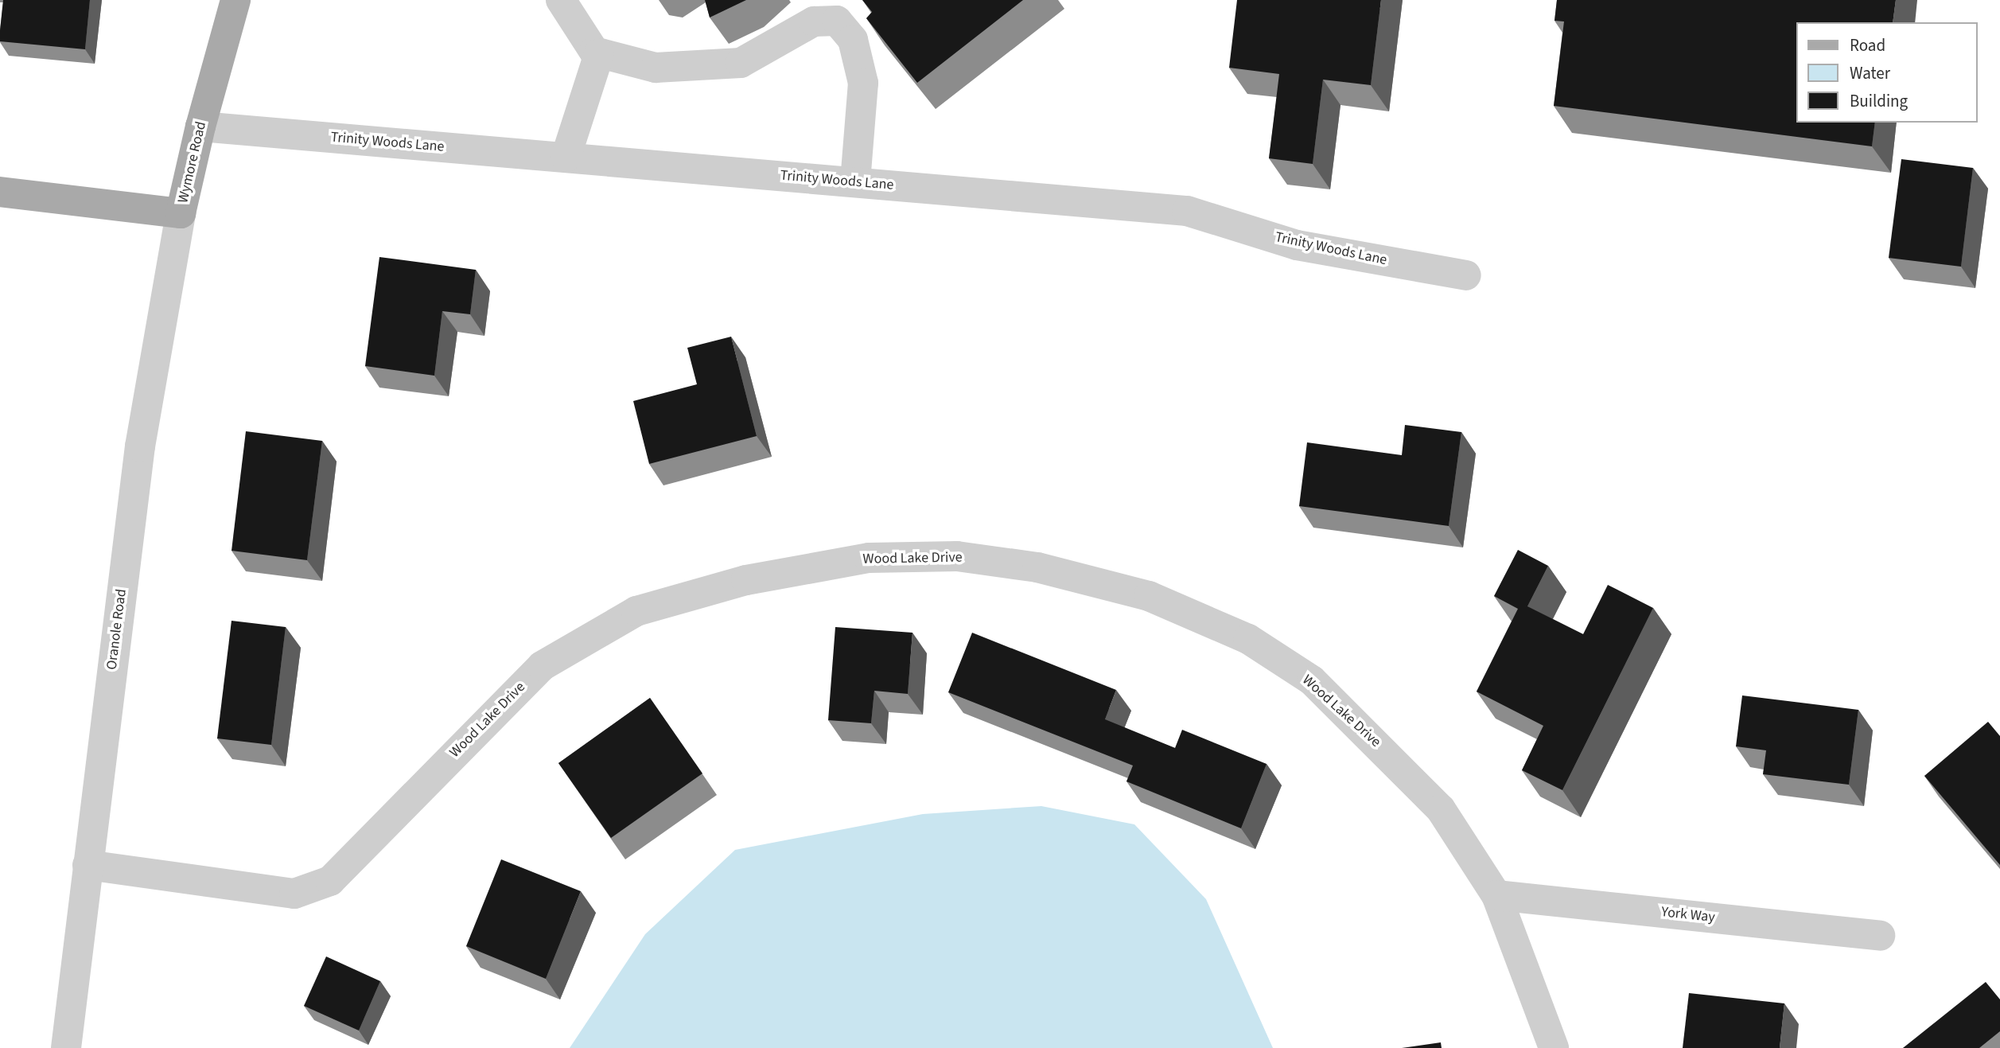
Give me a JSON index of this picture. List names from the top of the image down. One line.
{"streets":{"main road":["Wymore Road"],"street":["Trinity Woods Lane","Wood Lake Drive","Oranole Road","York Way"]},"crossings":[["Trinity Woods Lane","Wymore Road"],["Wymore Road","Oranole Road"],["Wood Lake Drive","Oranole Road"],["Wood Lake Drive","York Way"]],"legend":["Road","Water","Building"]}
